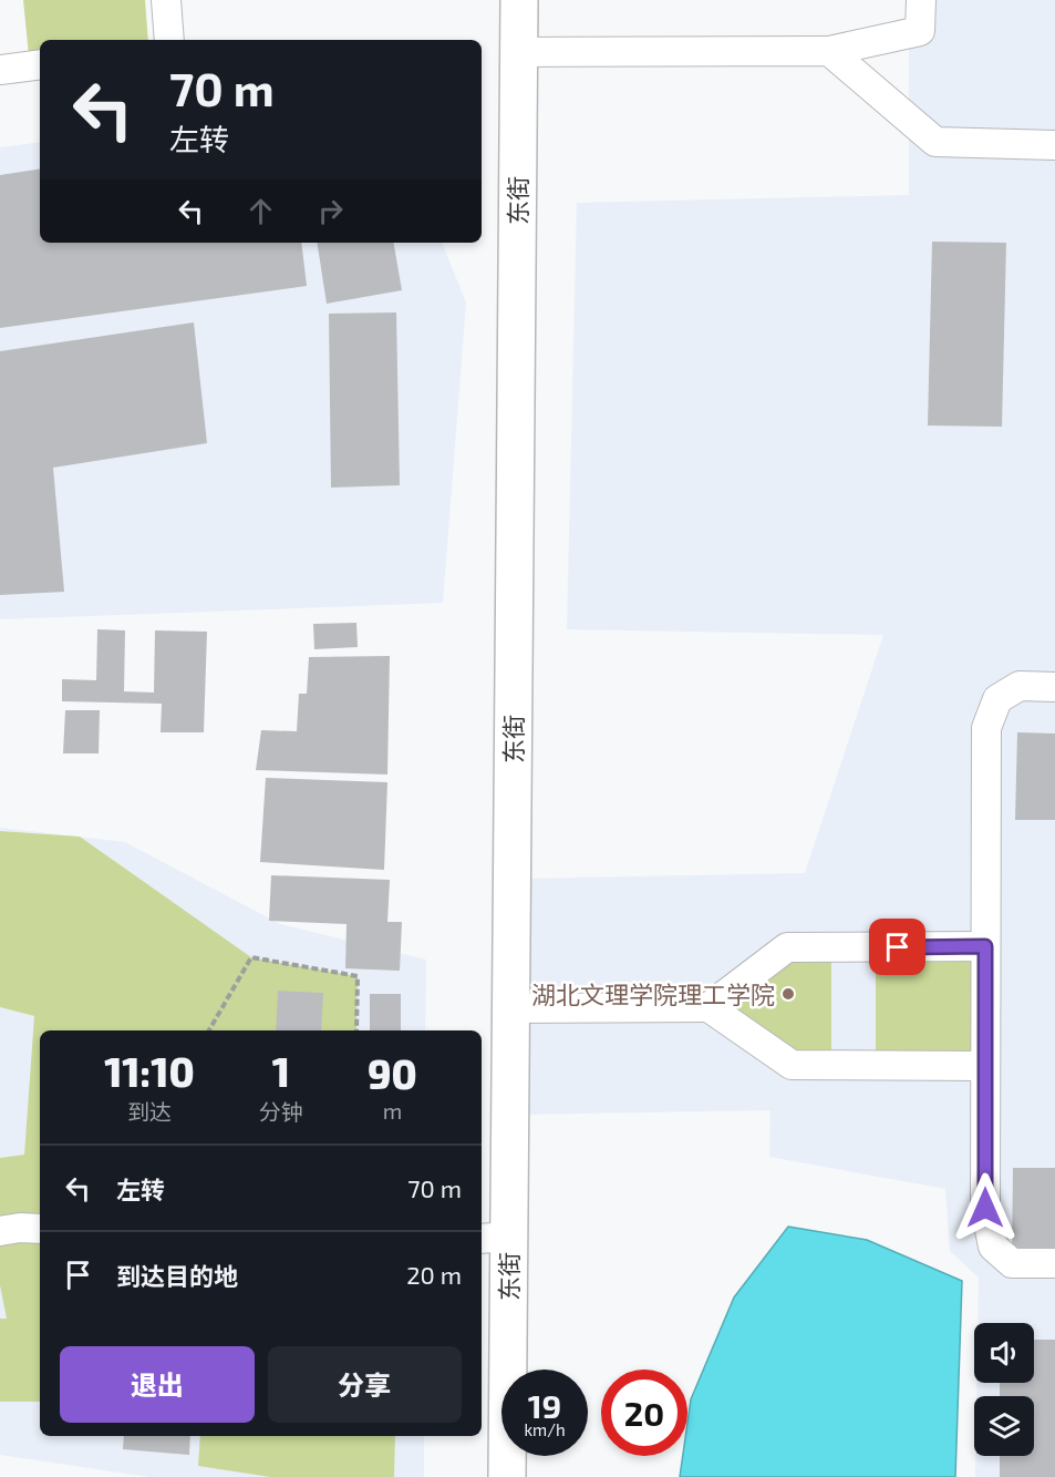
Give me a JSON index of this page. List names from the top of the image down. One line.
{"streets":{"main road":["东街"]},"places":["湖北文理学院理工学院"],"page":{"turn":["70 m","左转"],"eta":["11:10","到达","1","分钟","90","m"],"list":[{"name":"左转","value":"70 m"},{"name":"到达目的地","value":"20 m"}],"buttons":["退出","分享"],"speed":"19 km/h","limit":"20"}}
